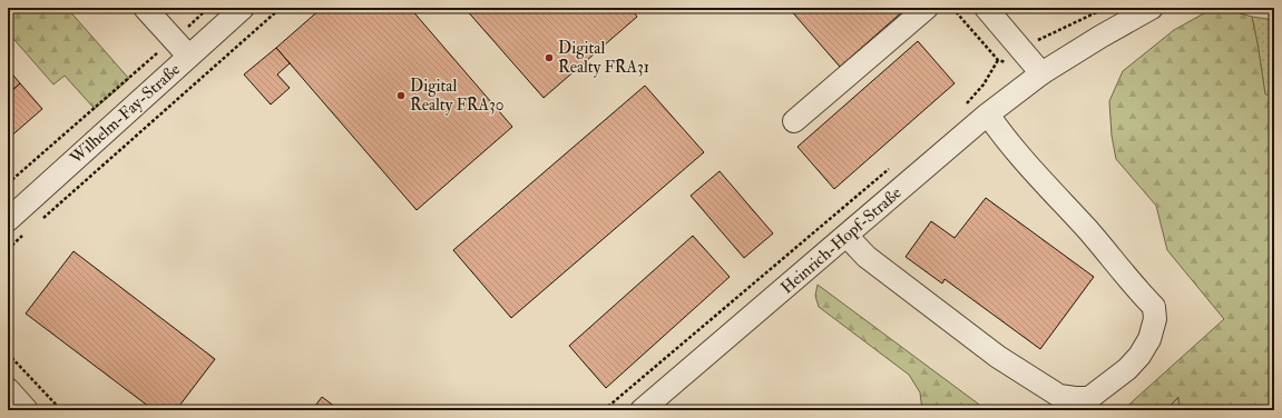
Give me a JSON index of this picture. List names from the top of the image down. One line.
{"streets":{"street":["Wilhelm-Fay-Straße","Heinrich-Hopf-Straße"]},"places":["Digital Realty FRA31","Digital Realty FRA30"]}
